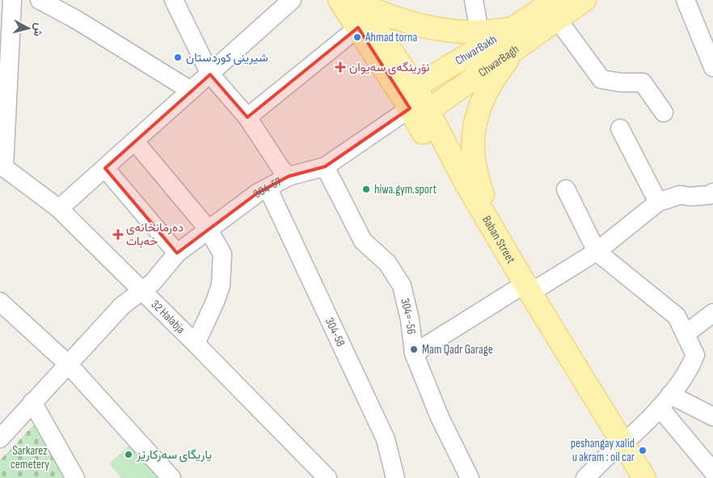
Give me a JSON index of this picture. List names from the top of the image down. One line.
{"streets":{"main road":["ChwarBakh","ChwarBagh","Baban Street"],"street":["304-57","304=-56","32 Halabja","304-58"]},"crossings":[["ChwarBakh","ChwarBagh"],["ChwarBakh","Baban Street"],["ChwarBagh","304-57"],["ChwarBagh","Baban Street"],["304-57","Baban Street"],["304-57","304=-56"],["304-57","32 Halabja"],["304-57","304-58"]],"parks":["Sarkarez cemetery"],"places":{"other":["Ahmad torna","شیرینی کوردستان","hiwa.gym.sport","Mam Qadr Garage","peshangay xalid u akram : oil car","یاریگای سەرکارێز"],"health":["نۆرینگەی سەیوان","دەرمانخانەی خەبات"]},"north":"right"}
